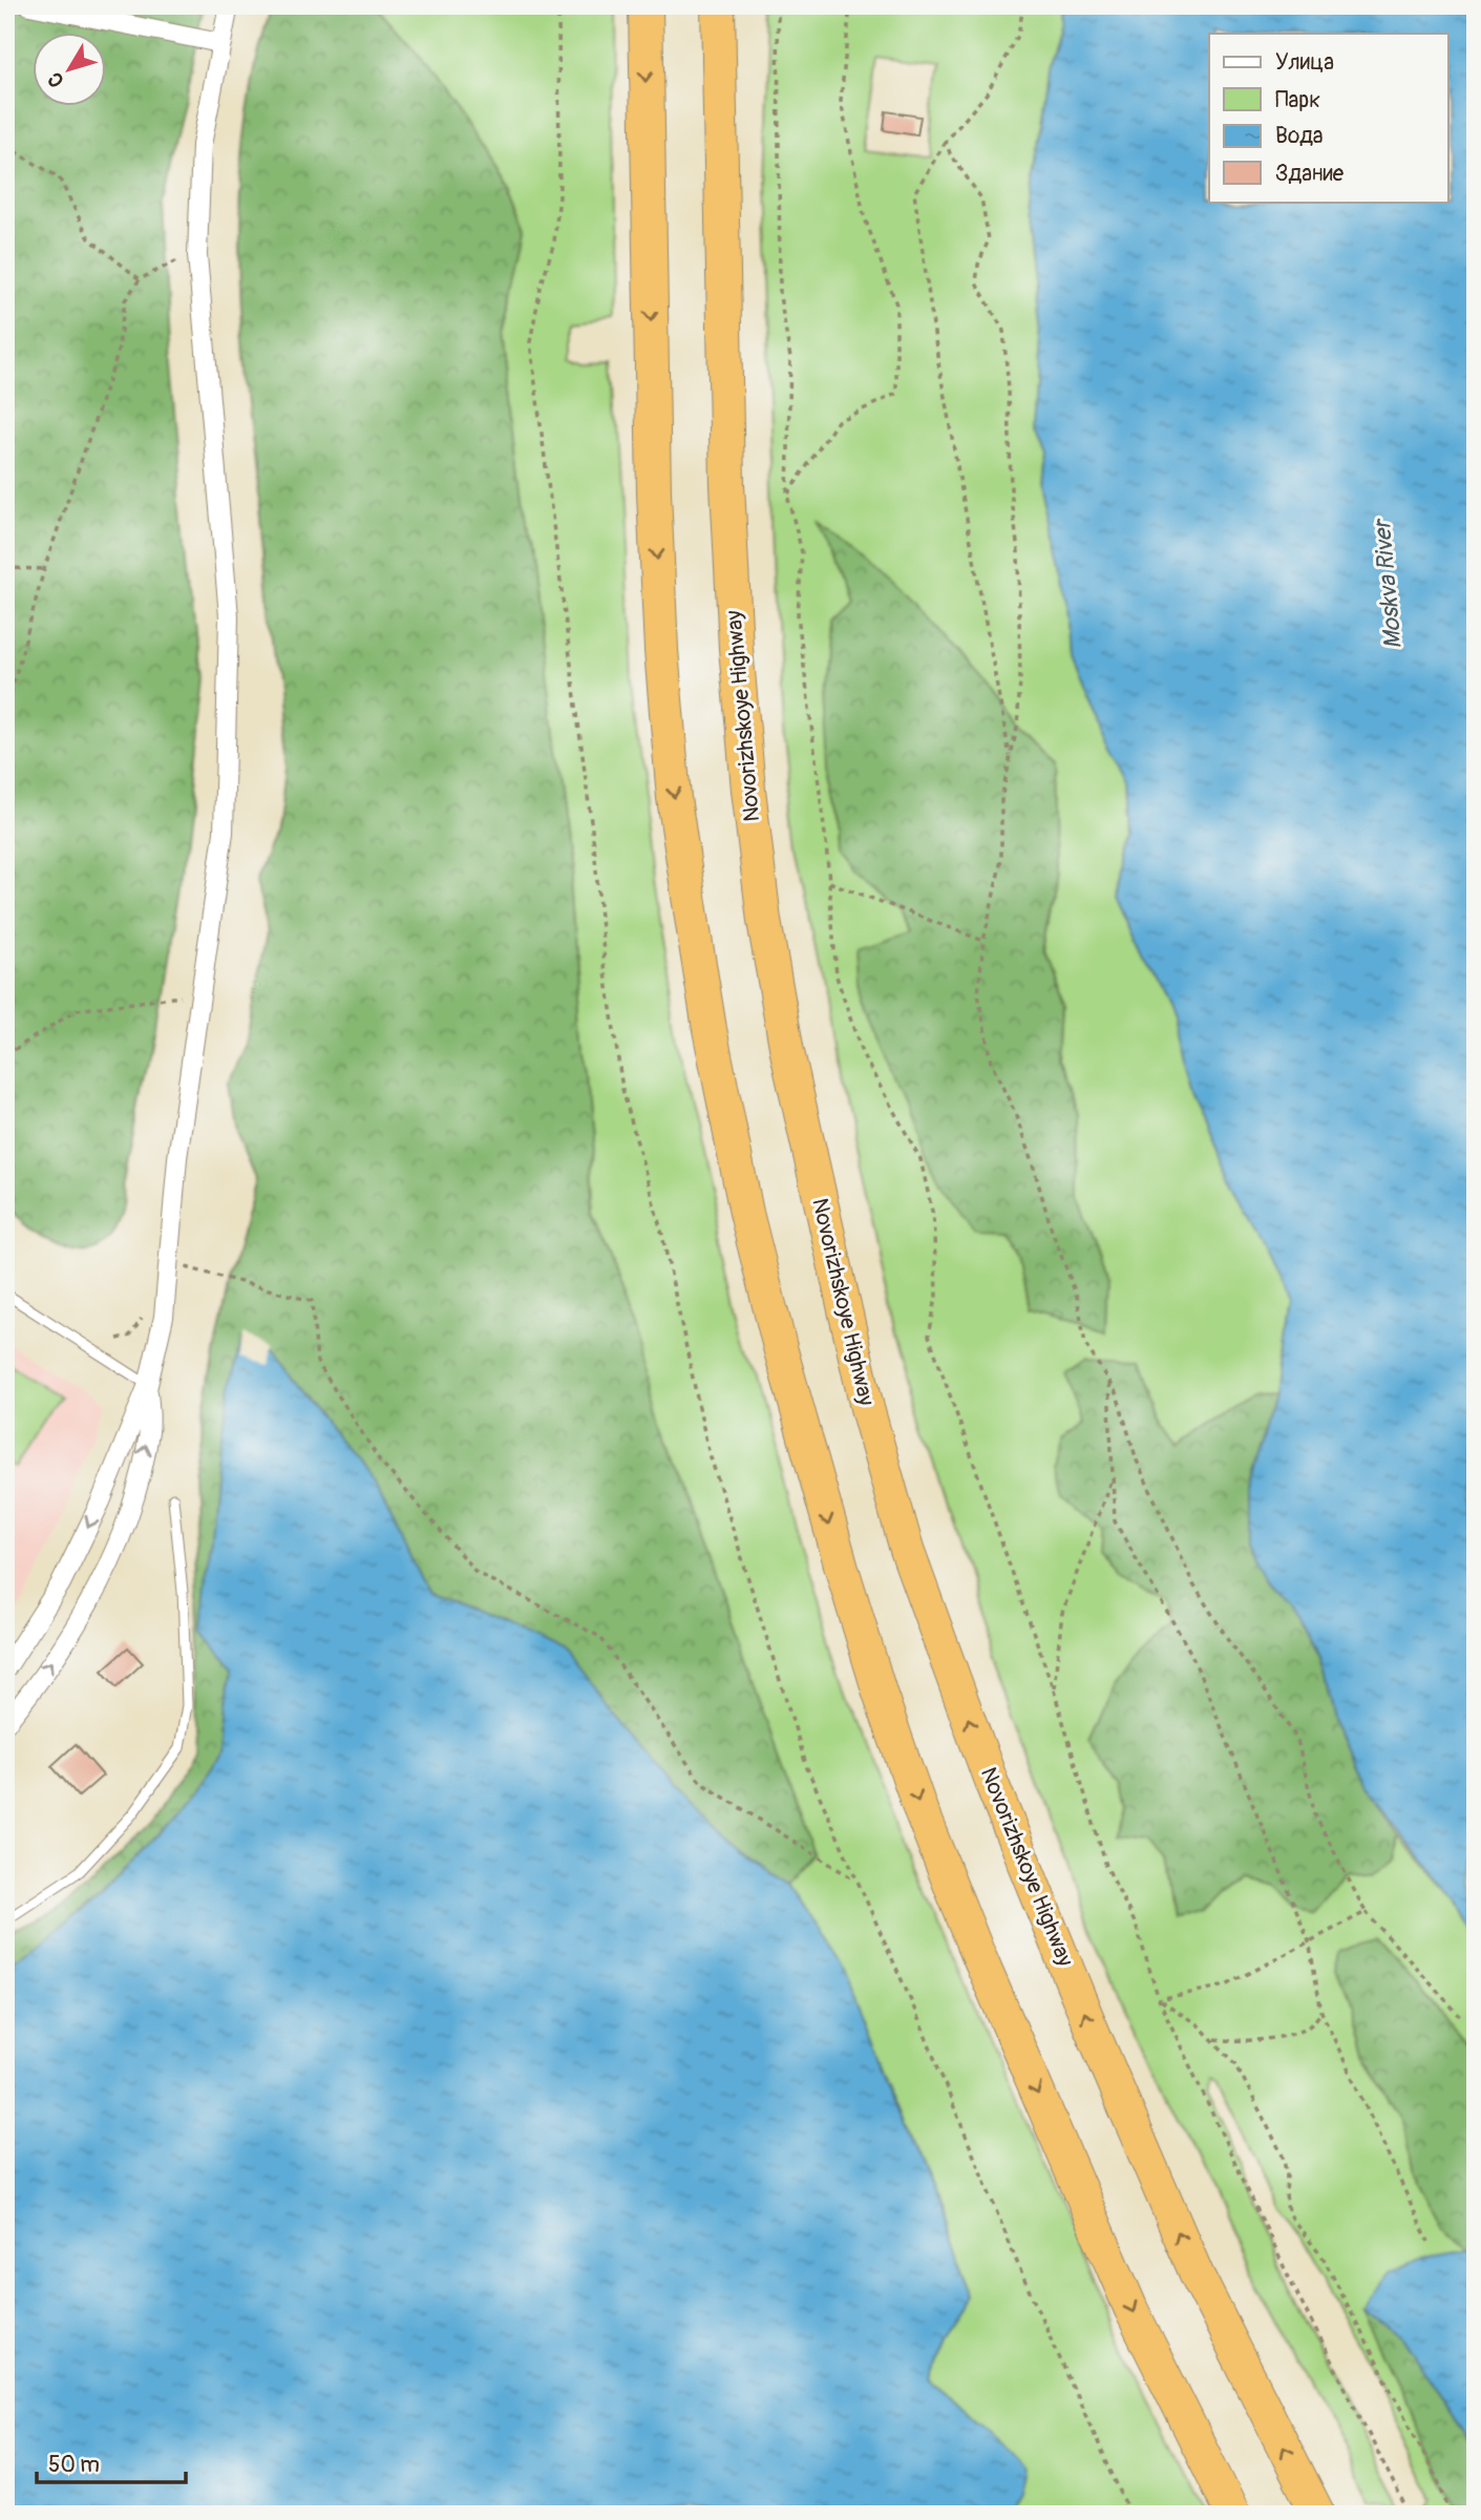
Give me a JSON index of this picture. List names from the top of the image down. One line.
{"streets":{"highway":["Novorizhskoye Highway"]},"water":["Moskva River"],"legend":["Улица","Парк","Вода","Здание"],"scale_bar":"50 m","north":"bottom left"}
